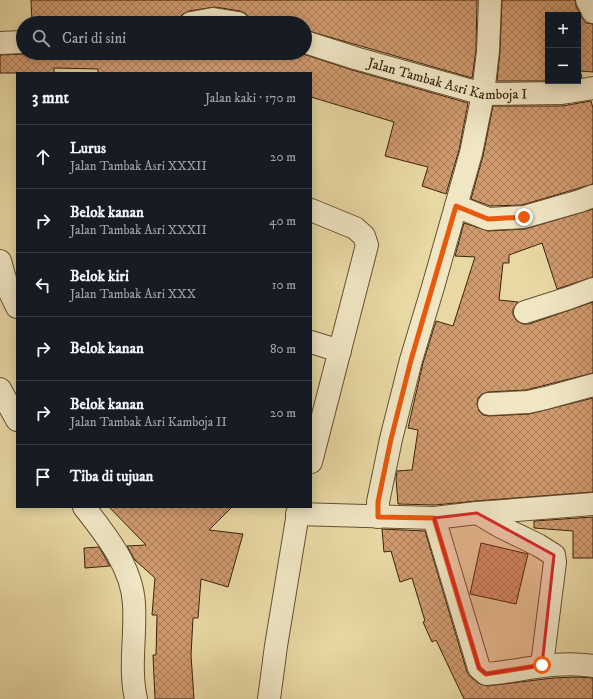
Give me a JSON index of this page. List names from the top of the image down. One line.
{"streets":{"street":["Jalan Tambak Asri Kamboja I"]},"page":{"map_buttons":["+","−"],"search":"Cari di sini","heading":["3 mnt","Jalan kaki · 170 m"],"list":[["Lurus","Jalan Tambak Asri XXXII","20 m"],["Belok kanan","Jalan Tambak Asri XXXII","40 m"],["Belok kiri","Jalan Tambak Asri XXX","10 m"],["Belok kanan","80 m"],["Belok kanan","Jalan Tambak Asri Kamboja II","20 m"],"Tiba di tujuan"]}}
